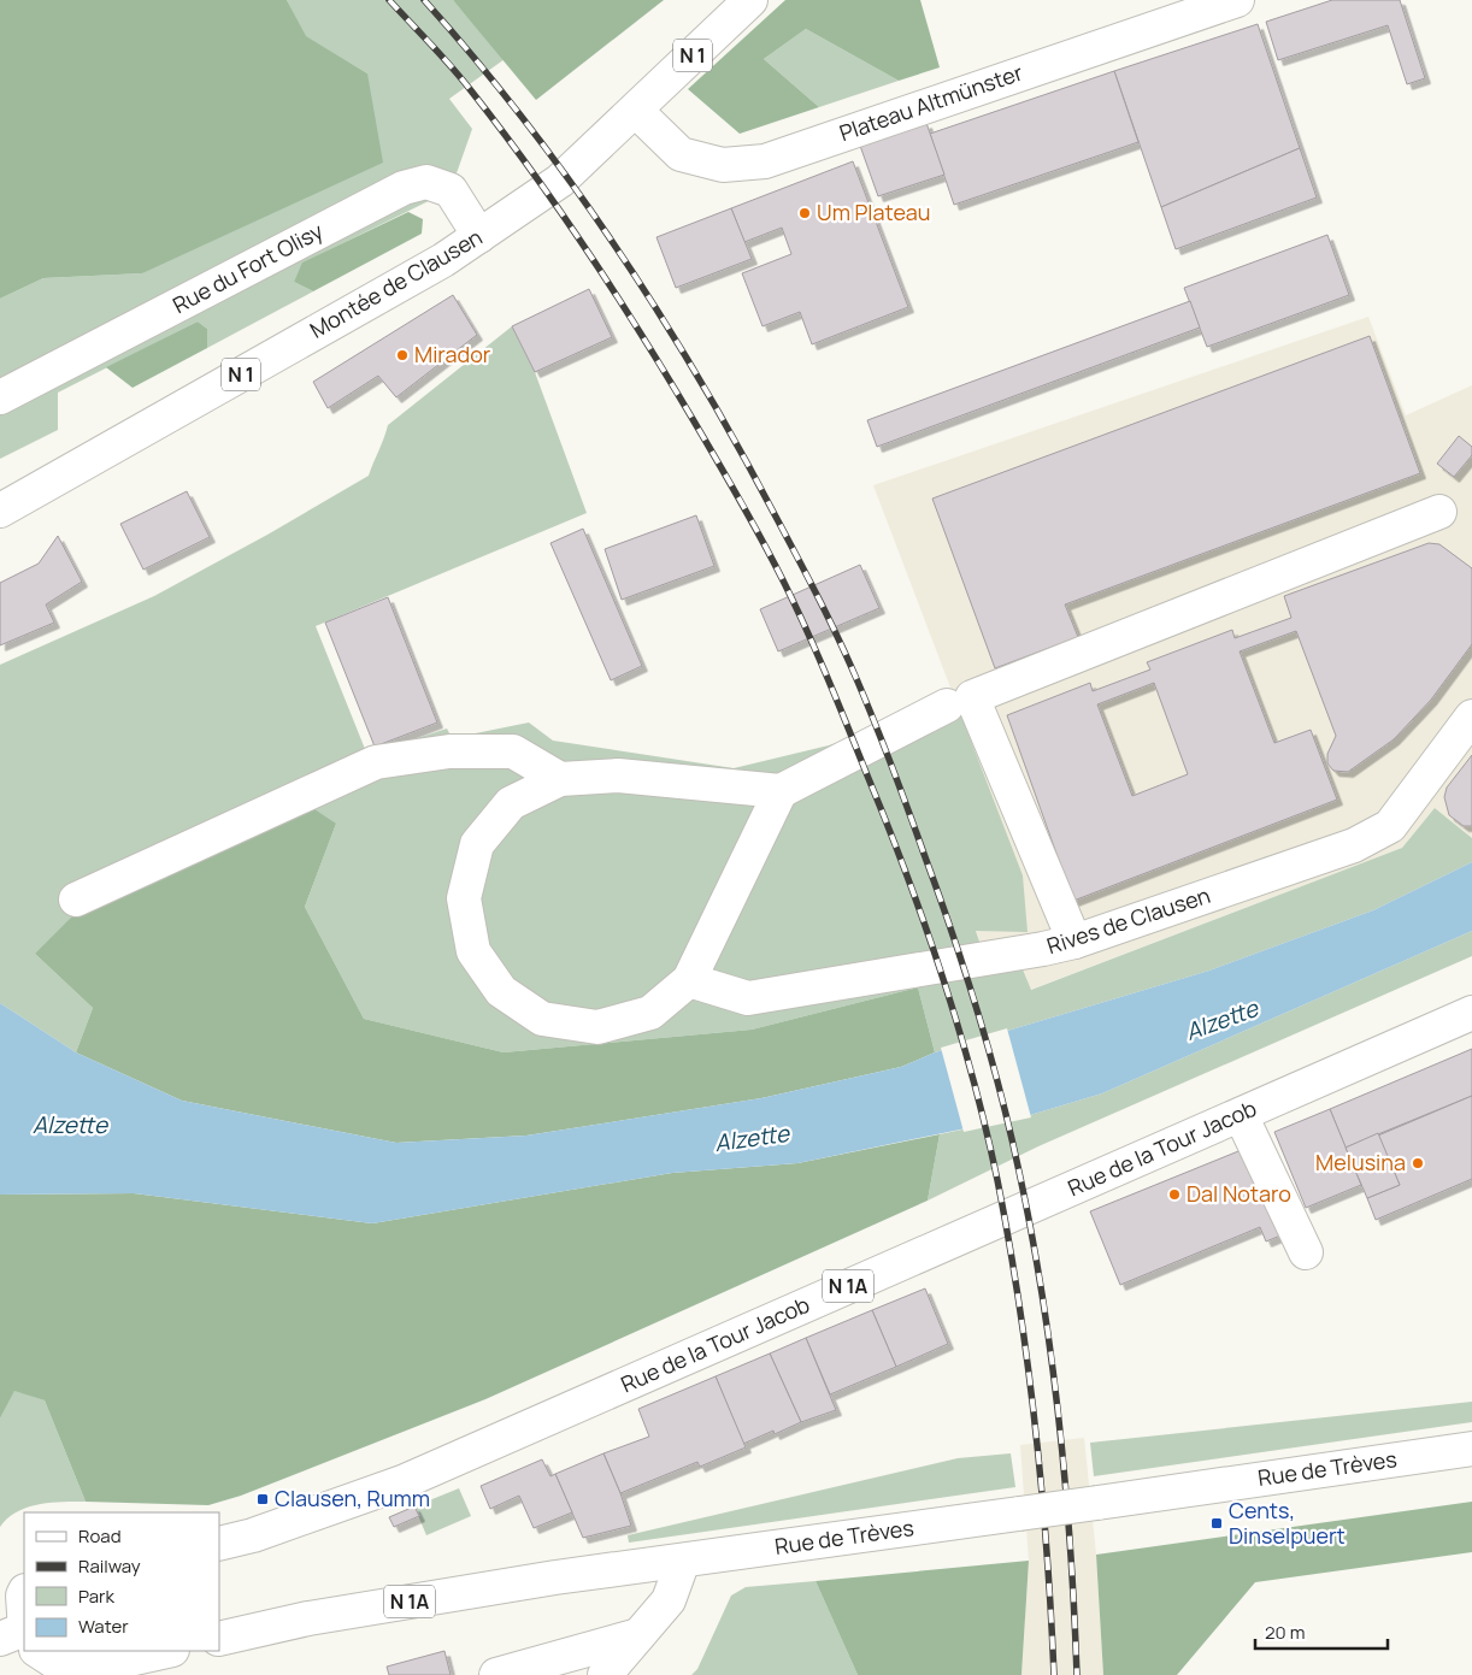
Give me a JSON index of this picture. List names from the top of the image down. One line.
{"streets":{"main road":["N 1","Plateau Altmünster","Rue du Fort Olisy","Montée de Clausen","Rives de Clausen","Rue de la Tour Jacob","N 1A","Rue de Trèves"]},"crossings":[["Plateau Altmünster","Montée de Clausen"],["Rue du Fort Olisy","Montée de Clausen"]],"water":["Alzette"],"places":{"other":["Um Plateau","Mirador","Melusina","Dal Notaro"],"transit":["Clausen, Rumm","Cents, Dinselpuert"]},"legend":["Road","Railway","Park","Water"],"scale_bar":"20 m"}
